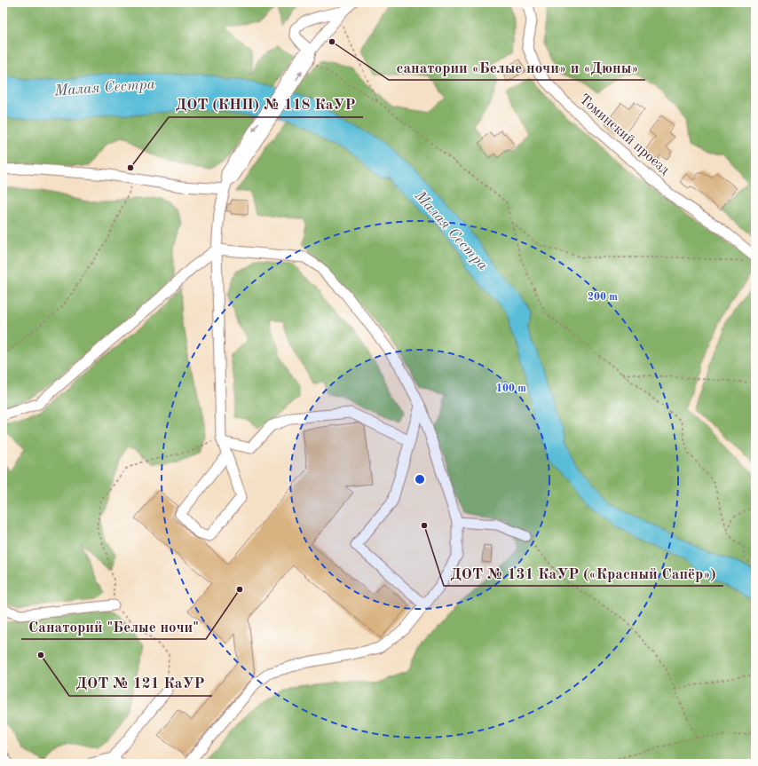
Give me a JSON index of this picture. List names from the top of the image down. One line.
{"streets":{"street":["Томинский проезд"]},"water":["Малая Сестра"],"places":["санатории «Белые ночи» и «Дюны»","ДОТ (КНП) № 118 КаУР","ДОТ № 131 КаУР («Красный Сапёр»)","Санаторий \"Белые ночи\"","ДОТ № 121 КаУР"],"rings":["200 m","100 m"]}
